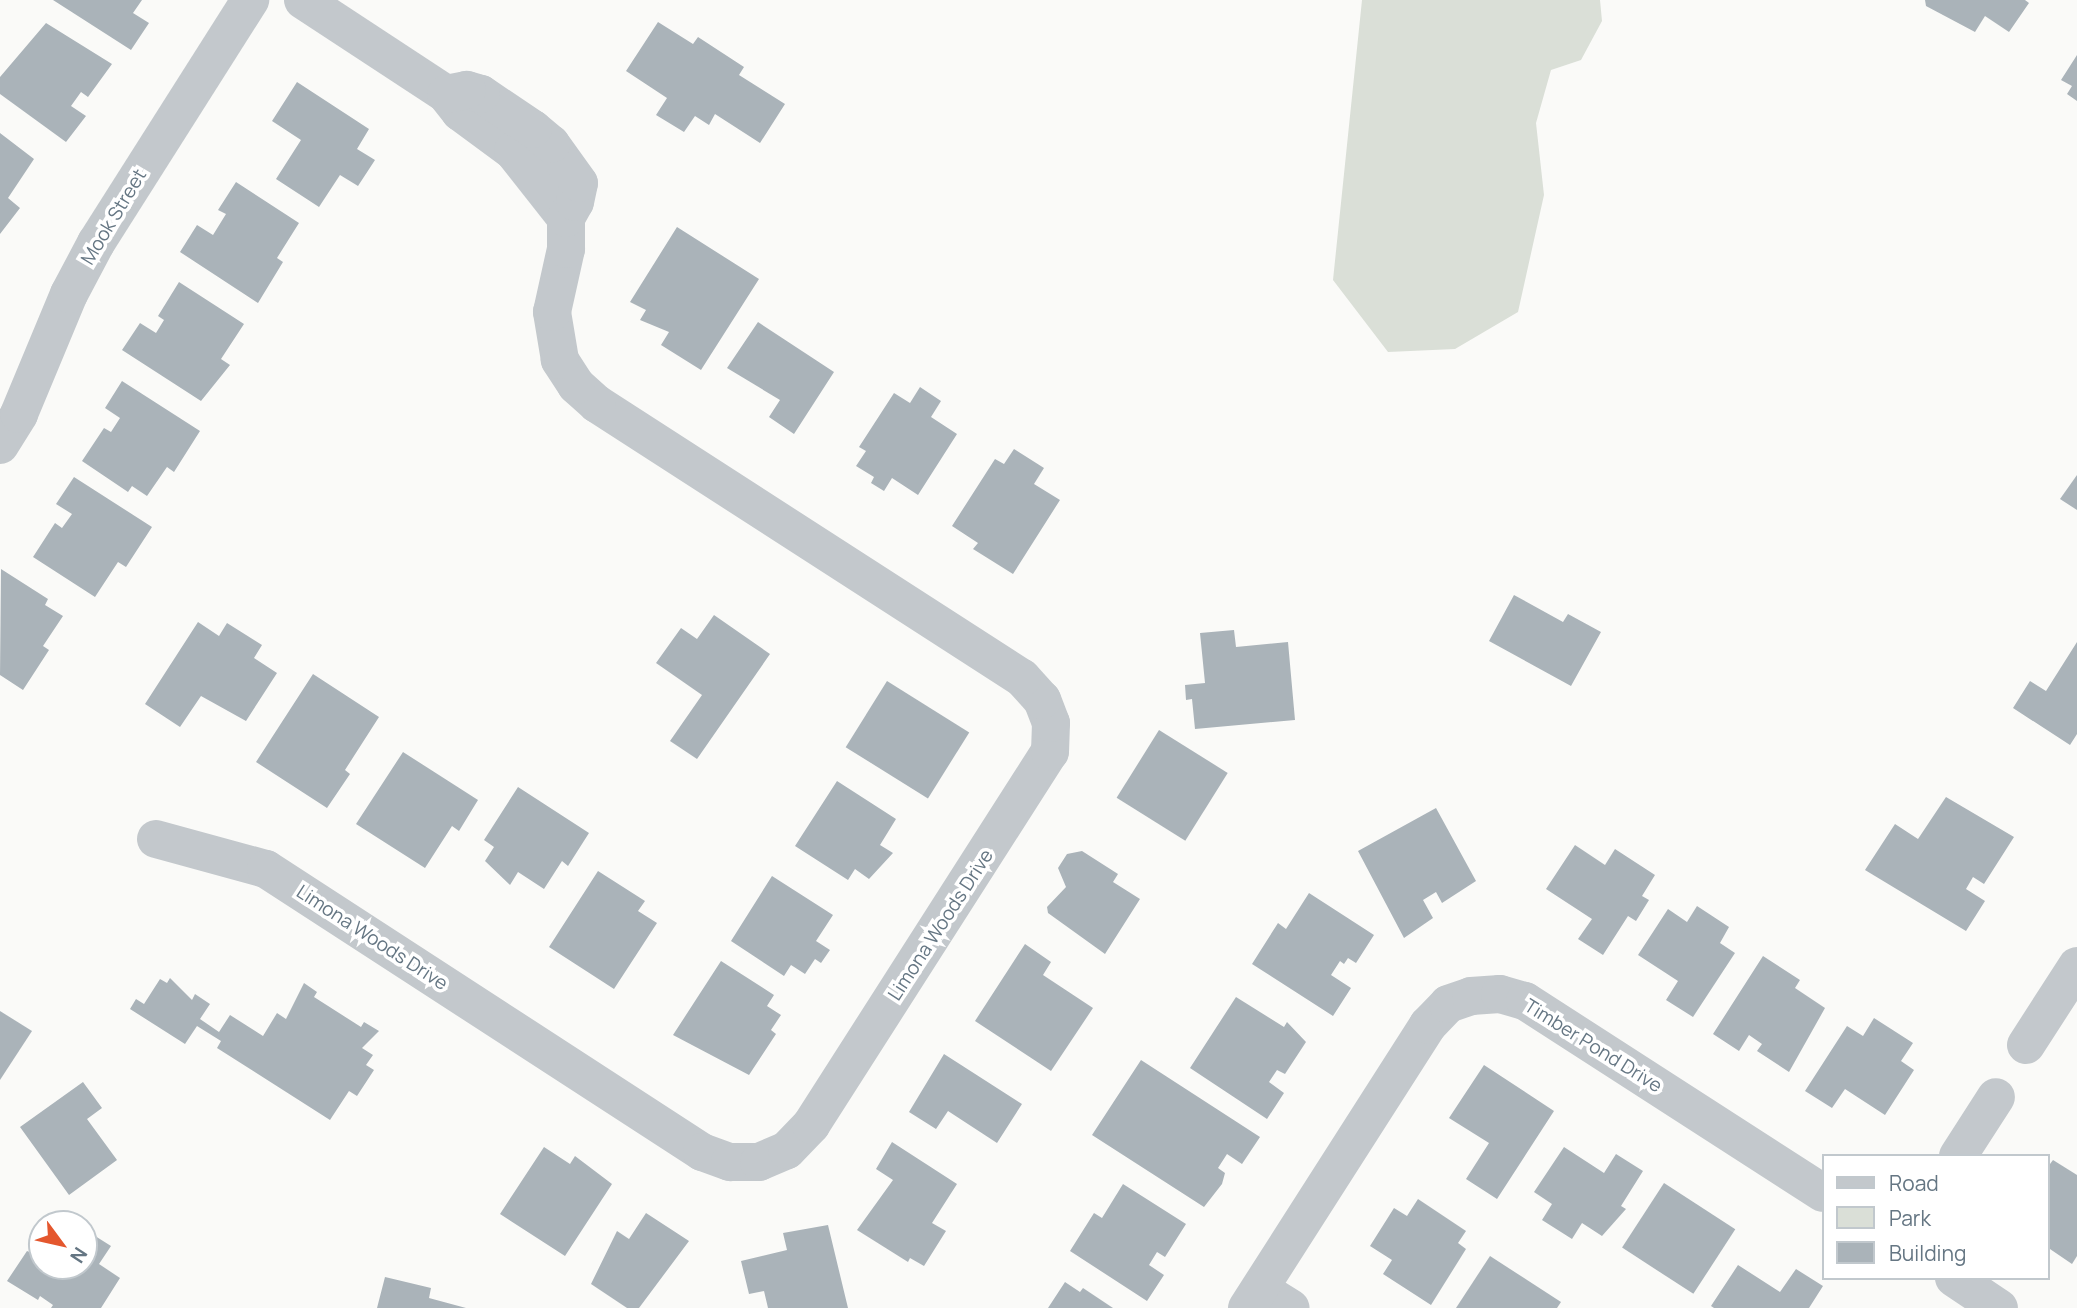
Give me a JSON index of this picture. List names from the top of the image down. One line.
{"streets":{"street":["Mook Street","Limona Woods Drive","Timber Pond Drive"]},"legend":["Road","Park","Building"],"north":"bottom right"}
